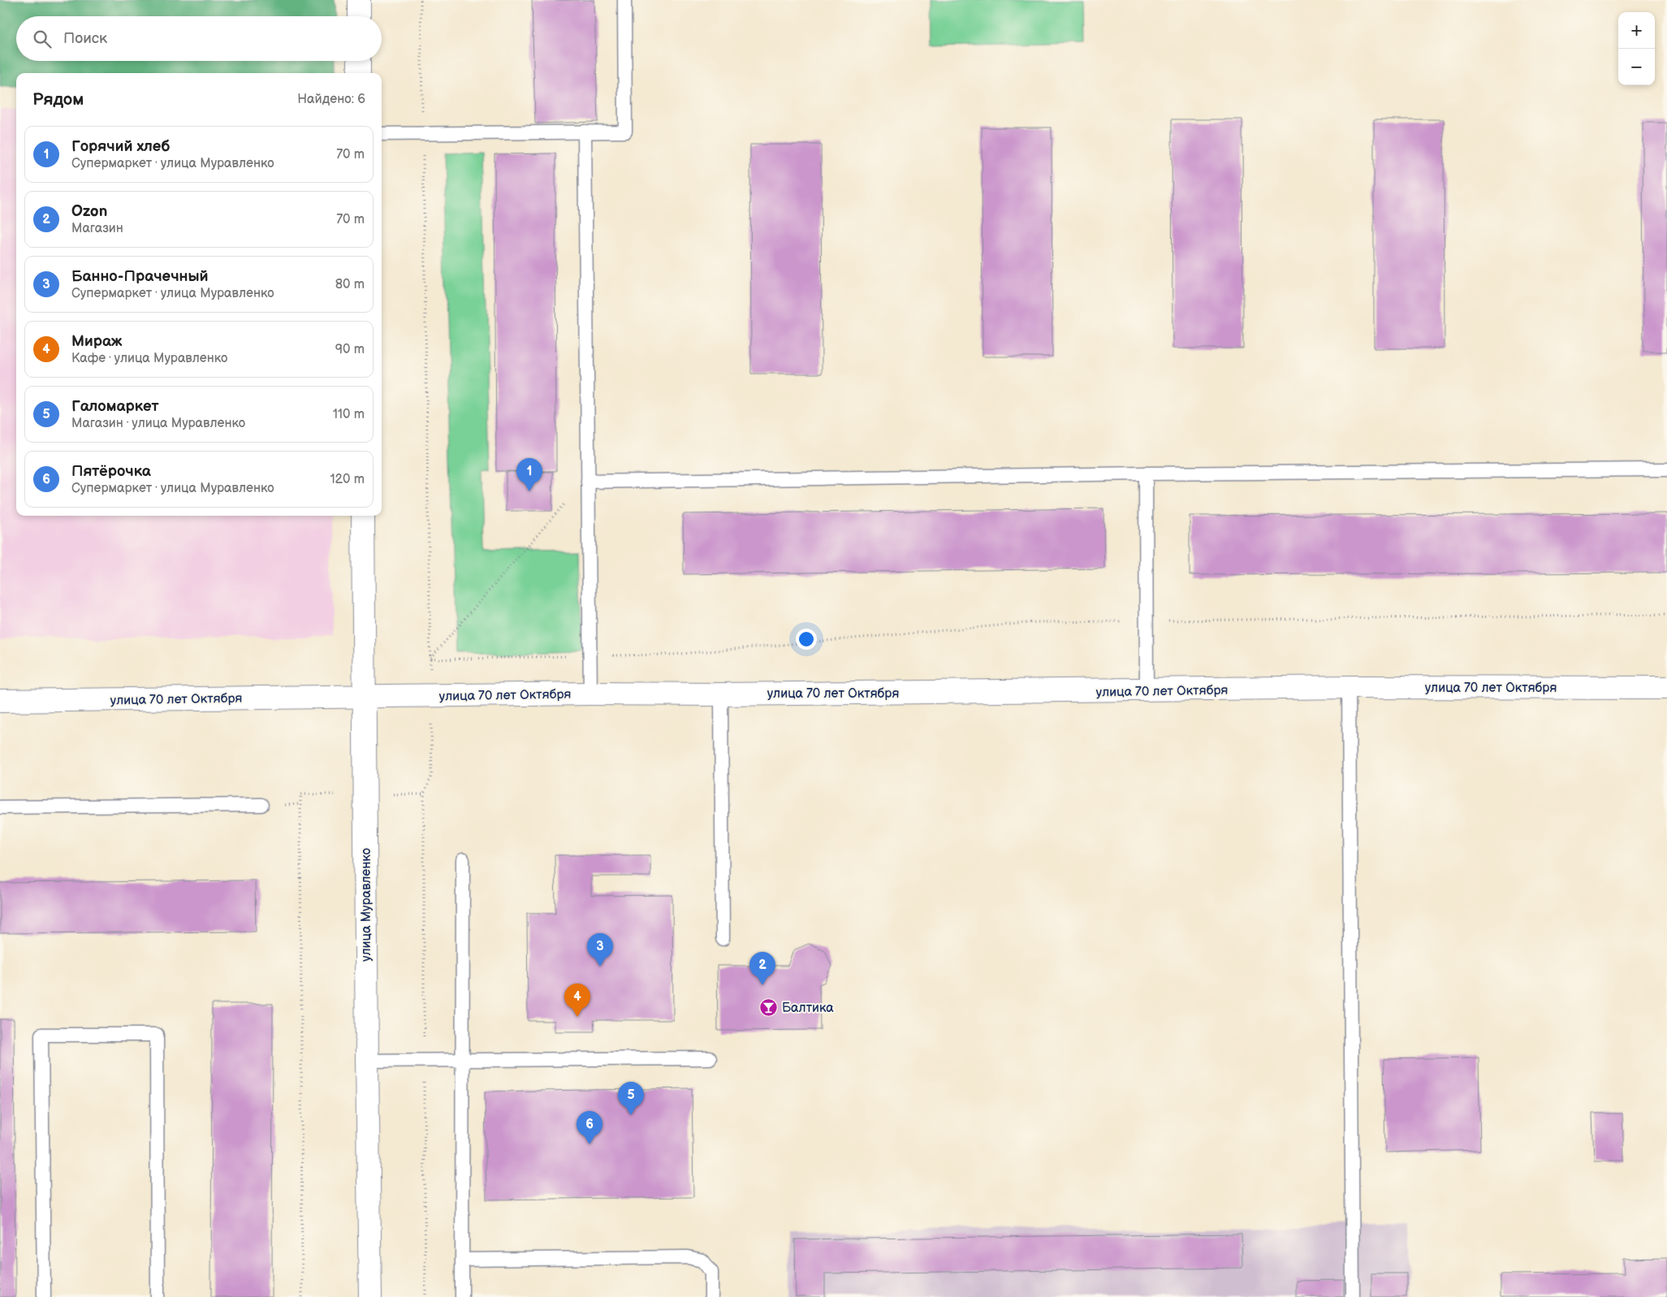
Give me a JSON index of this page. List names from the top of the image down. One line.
{"streets":{"street":["улица 70 лет Октября","улица Муравленко"]},"crossings":[["улица 70 лет Октября","улица Муравленко"]],"places":{"bar":["Балтика"]},"page":{"map_buttons":["+","−"],"search":"Поиск","heading":["Рядом","Найдено: 6"],"list":[{"mark":"1","name":"Горячий хлеб","note":"Супермаркет · улица Муравленко","value":"70 m"},{"mark":"2","name":"Ozon","note":"Магазин","value":"70 m"},{"mark":"3","name":"Банно-Прачечный","note":"Супермаркет · улица Муравленко","value":"80 m"},{"mark":"4","name":"Мираж","note":"Кафе · улица Муравленко","value":"90 m"},{"mark":"5","name":"Галомаркет","note":"Магазин · улица Муравленко","value":"110 m"},{"mark":"6","name":"Пятёрочка","note":"Супермаркет · улица Муравленко","value":"120 m"}],"pins":["1","3","2","4","5","6"]}}
